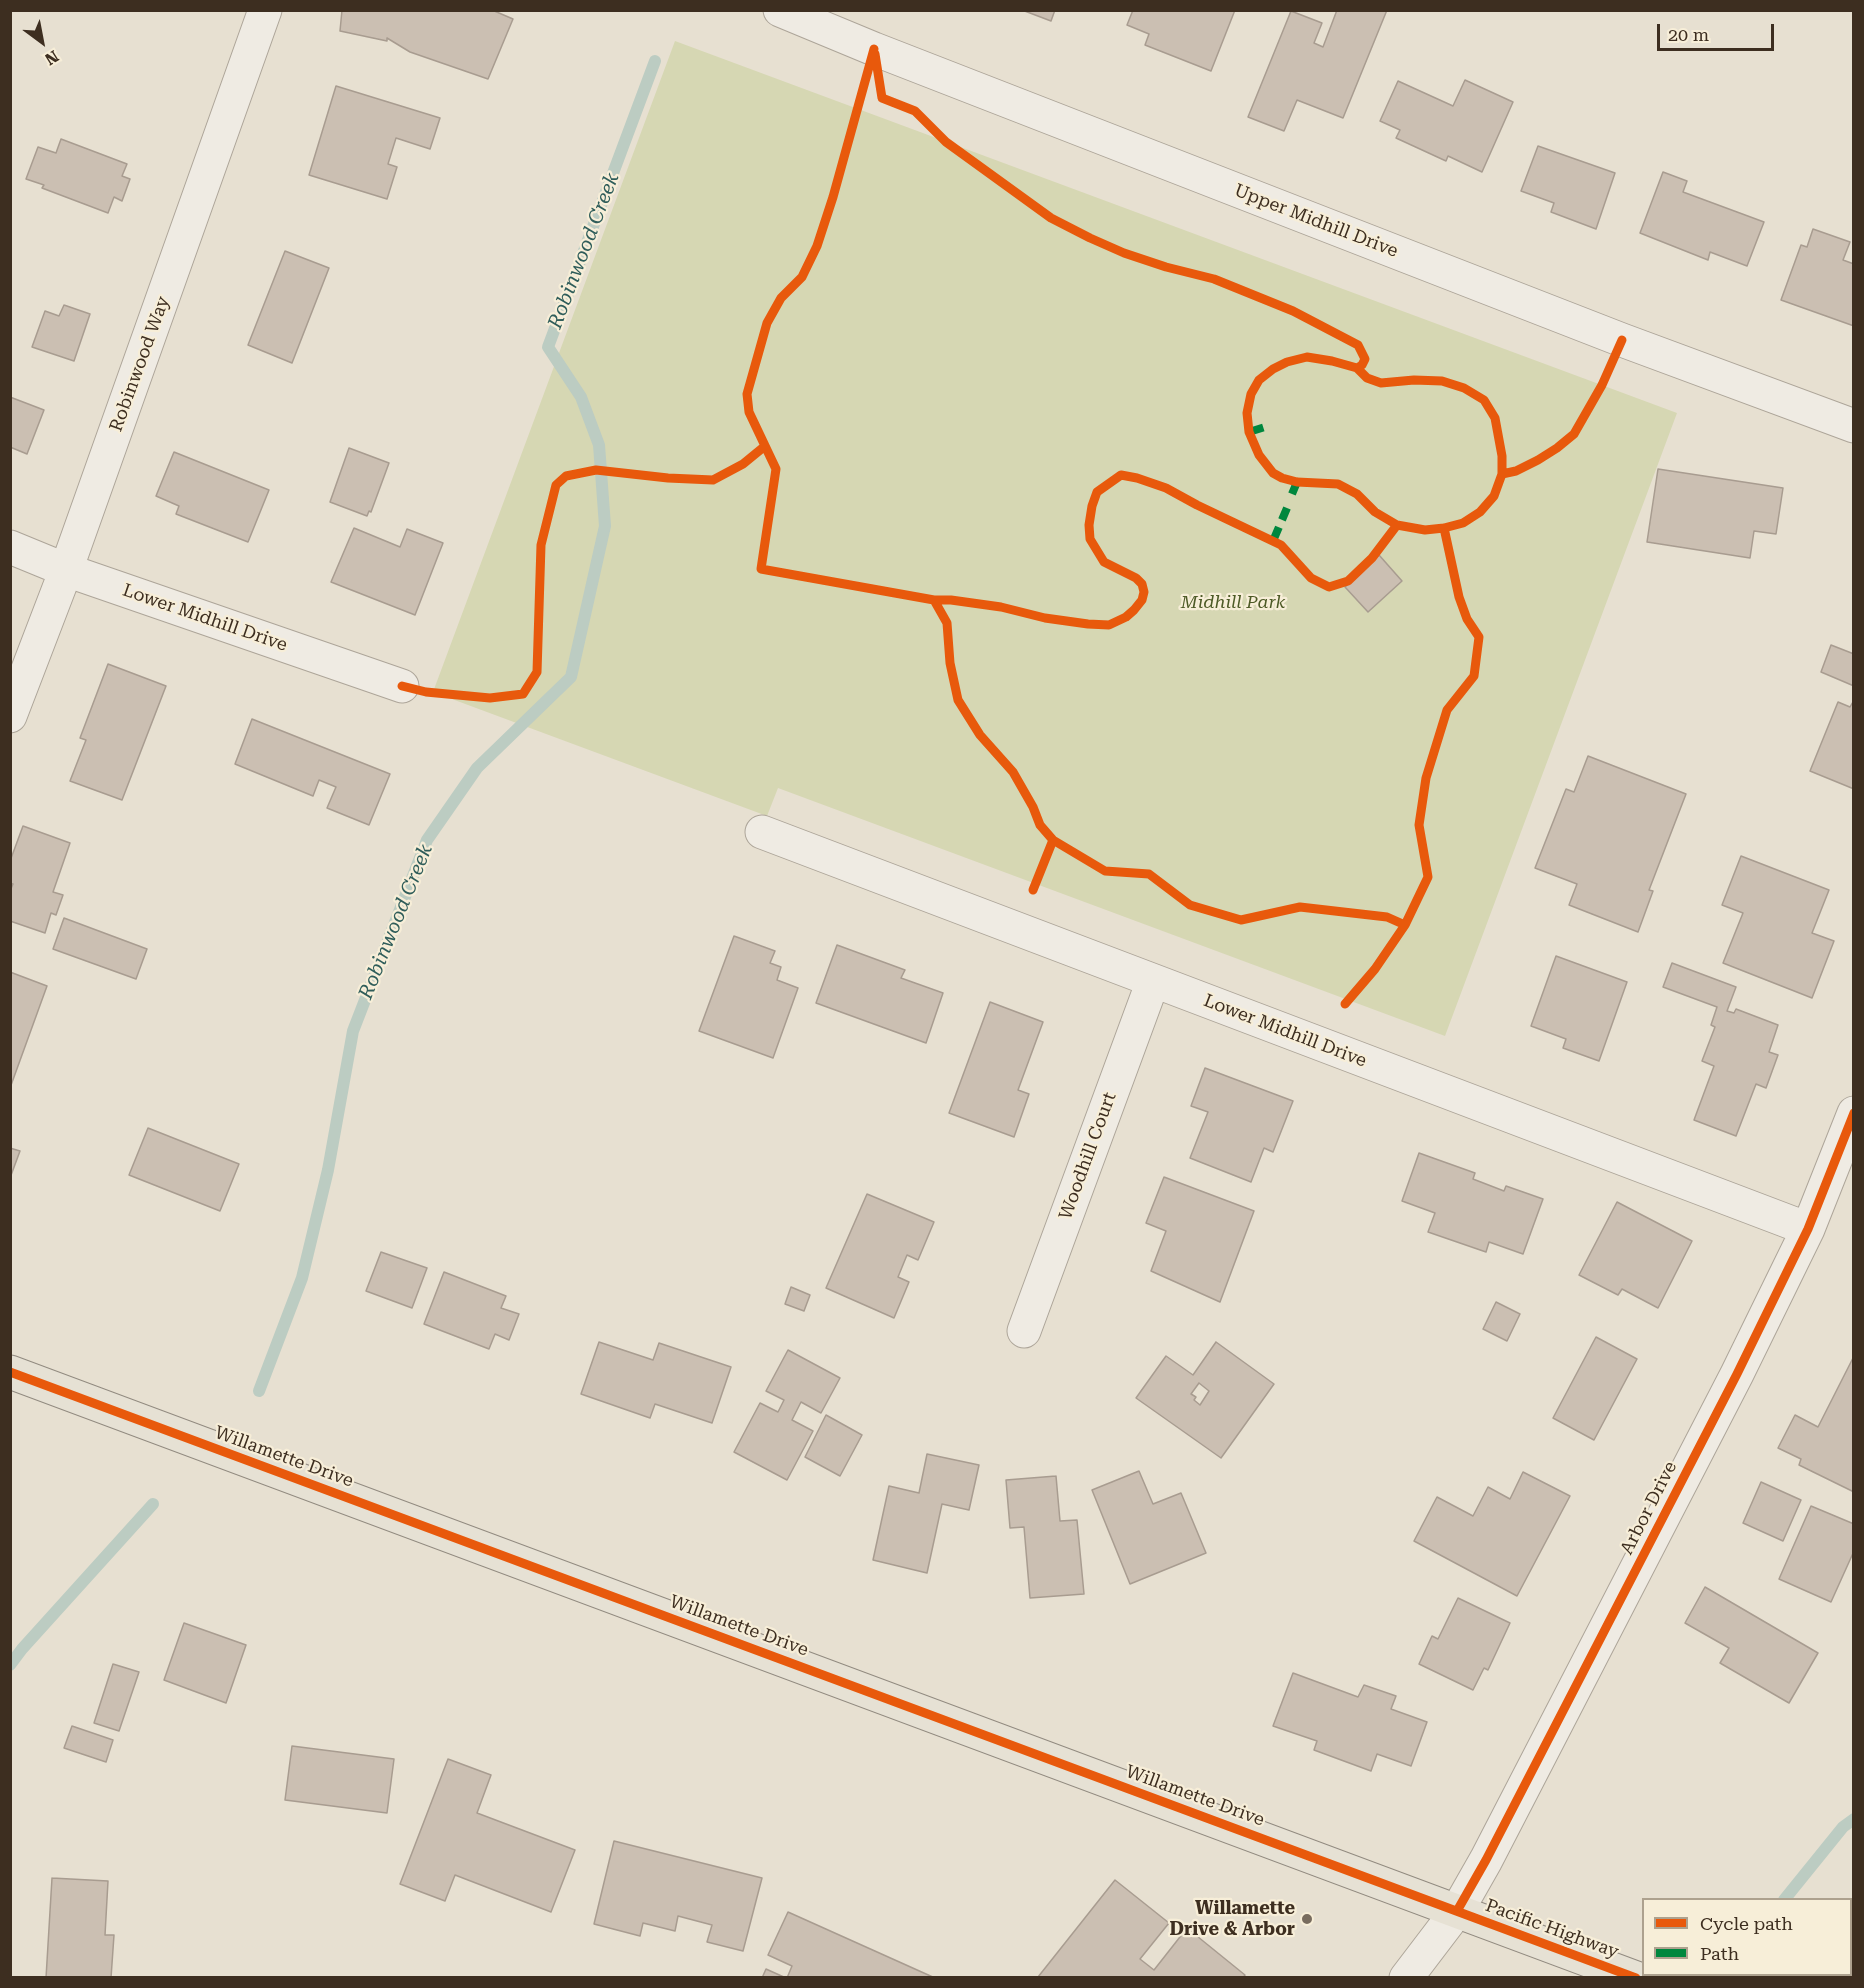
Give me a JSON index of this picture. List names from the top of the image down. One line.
{"streets":{"main road":["Willamette Drive","Pacific Highway"],"street":["Upper Midhill Drive","Robinwood Way","Lower Midhill Drive","Woodhill Court","Arbor Drive"]},"crossings":[["Robinwood Way","Lower Midhill Drive"],["Lower Midhill Drive","Woodhill Court"],["Lower Midhill Drive","Arbor Drive"],["Willamette Drive","Arbor Drive"],["Willamette Drive","Pacific Highway"],["Arbor Drive","Pacific Highway"]],"water":["Robinwood Creek"],"parks":["Midhill Park"],"places":["Willamette Drive & Arbor"],"legend":["Cycle path","Path"],"scale_bar":"20 m","north":"bottom right"}
